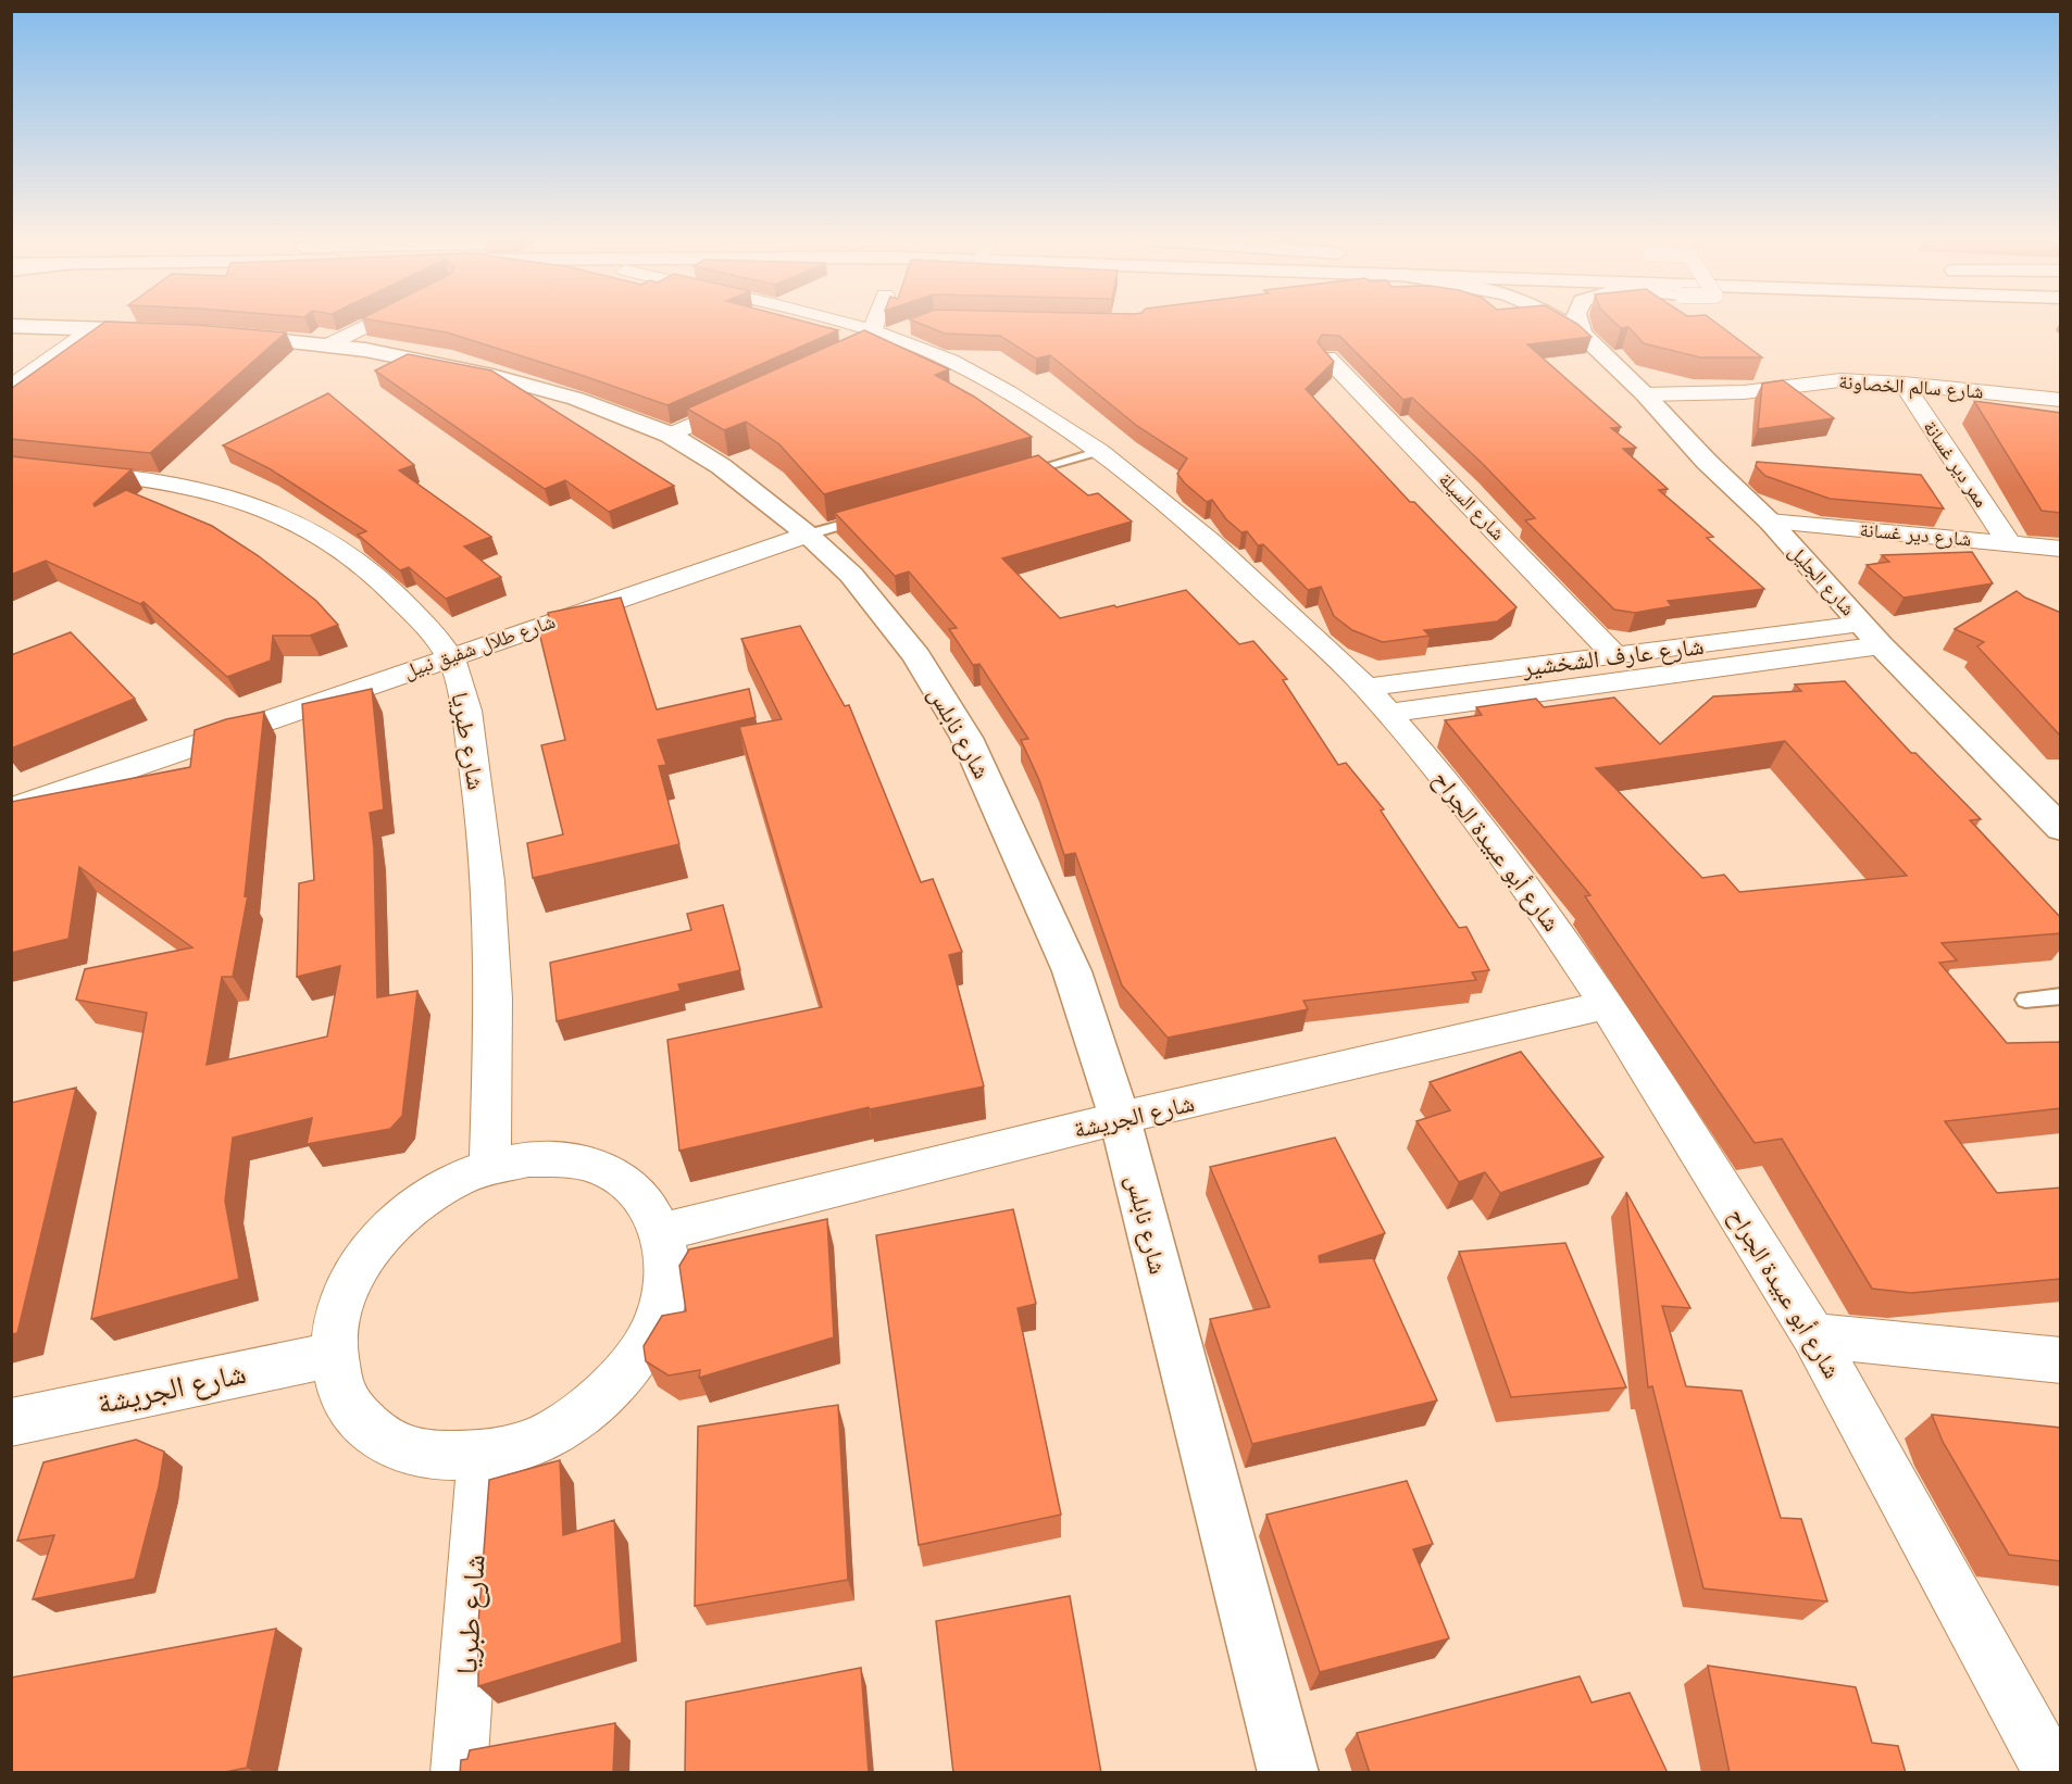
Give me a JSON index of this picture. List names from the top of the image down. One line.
{"streets":{"main road":["شارع الجليل","شارع نابلس"],"street":["شارع سالم الخصاونة","ممر دير غسانة","شارع السيلة","شارع دير غسانة","شارع طلال شفيق نبيل","شارع عارف الشخشير","شارع طبريا","شارع أبو عبيدة الجراح","شارع الجريشة"]},"crossings":[["شارع سالم الخصاونة","ممر دير غسانة"],["شارع سالم الخصاونة","شارع الجليل"],["ممر دير غسانة","شارع دير غسانة"],["شارع السيلة","شارع عارف الشخشير"],["شارع دير غسانة","شارع الجليل"],["شارع الجليل","شارع عارف الشخشير"],["شارع طلال شفيق نبيل","شارع نابلس"],["شارع طلال شفيق نبيل","شارع طبريا"],["شارع عارف الشخشير","شارع أبو عبيدة الجراح"],["شارع نابلس","شارع الجريشة"],["شارع أبو عبيدة الجراح","شارع الجريشة"]]}
